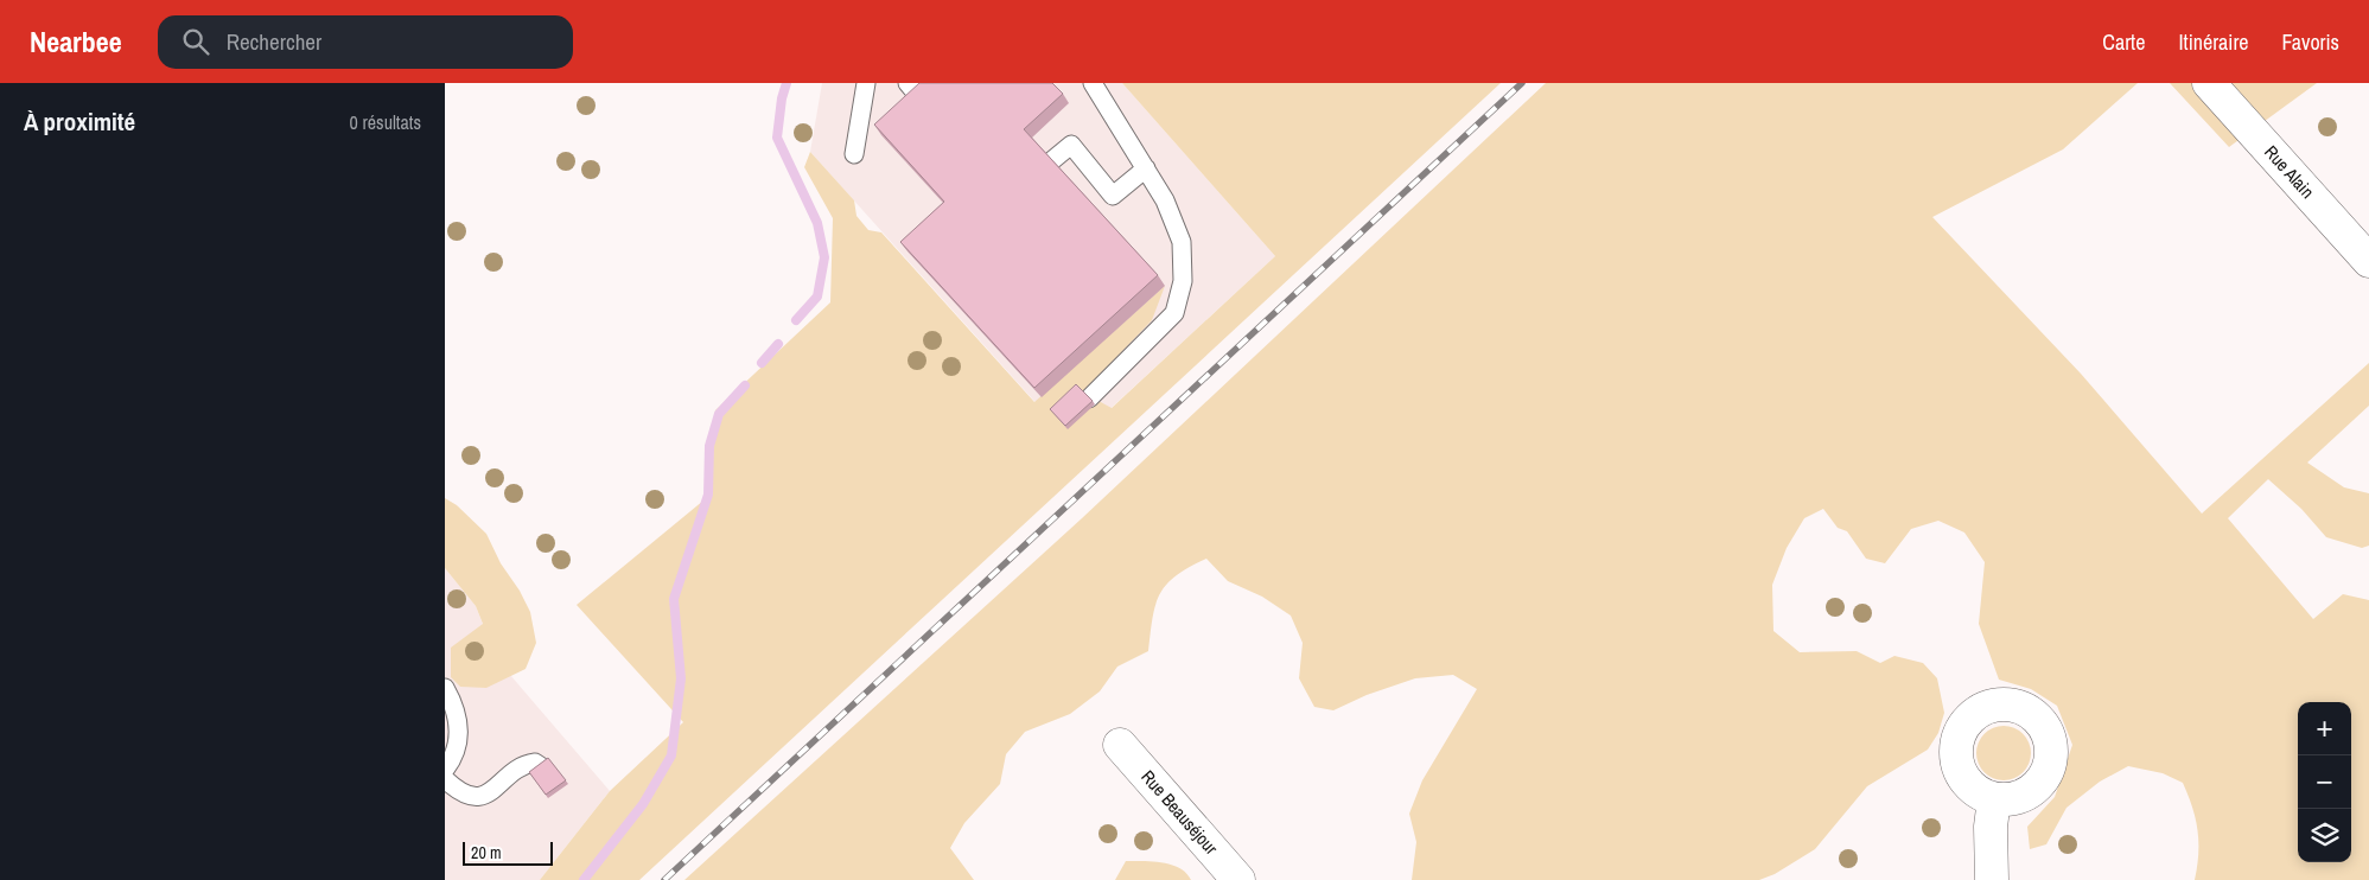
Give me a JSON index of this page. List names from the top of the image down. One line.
{"streets":{"street":["Rue Alain","Rue Beauséjour"]},"scale_bar":"20 m","page":{"header":"Nearbee","search":"Rechercher","nav":["Carte","Itinéraire","Favoris"],"heading":["À proximité","0 résultats"],"map_buttons":["+","−"],"scale":"20 m"}}
